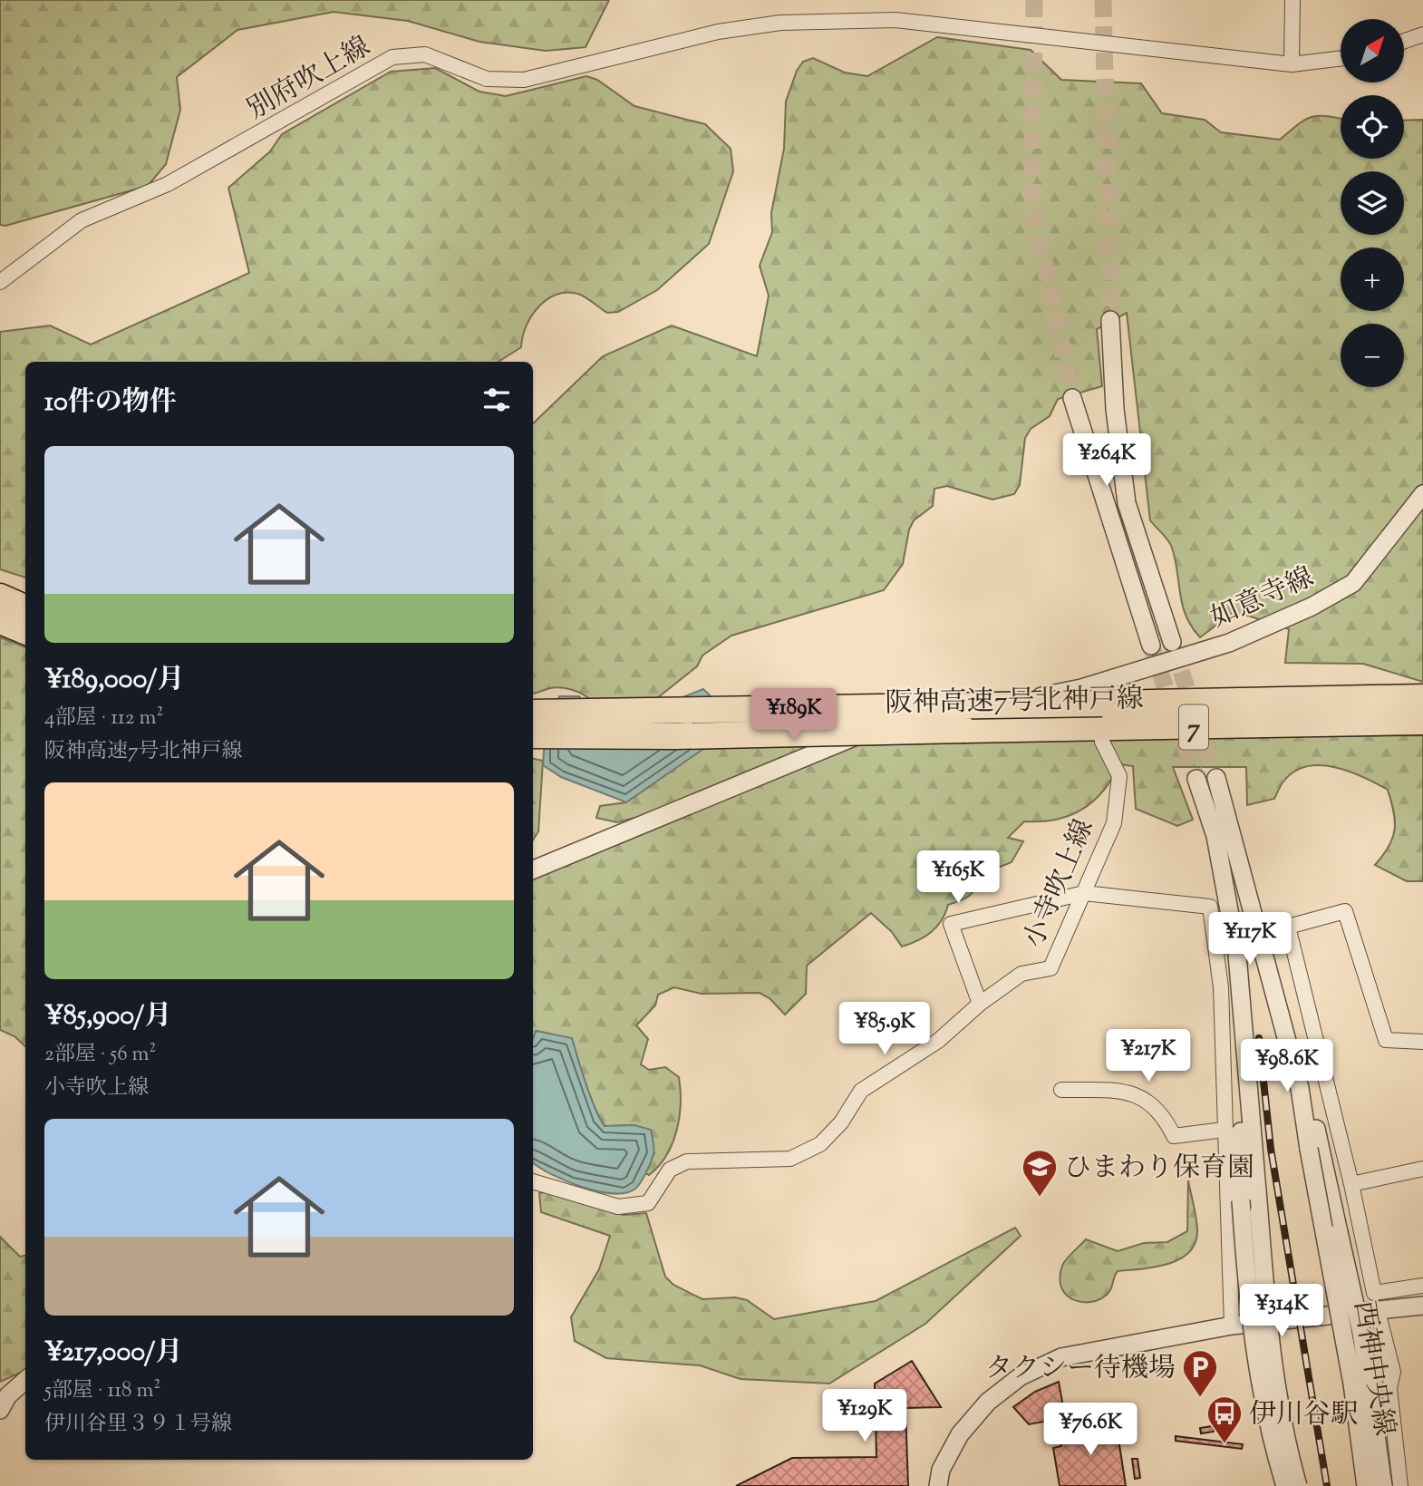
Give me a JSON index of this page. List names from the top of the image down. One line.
{"streets":{"highway":["阪神高速7号北神戸線","7"],"street":["別府吹上線","如意寺線","小寺吹上線","西神中央線"]},"places":{"school or university":["ひまわり保育園"],"parking":["タクシー待機場"],"bus stop":["伊川谷駅"]},"north":"top right","page":{"map_buttons":["+","−"],"heading":"10件の物件","price":["¥264K","¥189K","¥165K","¥117K","¥85.9K","¥217K","¥98.6K","¥314K","¥129K","¥76.6K"],"list":[{"name":"¥189,000/月","note":"4部屋 · 112 m² · 阪神高速7号北神戸線"},{"name":"¥85,900/月","note":"2部屋 · 56 m² · 小寺吹上線"},{"name":"¥217,000/月","note":"5部屋 · 118 m² · 伊川谷里３９１号線"}]}}
